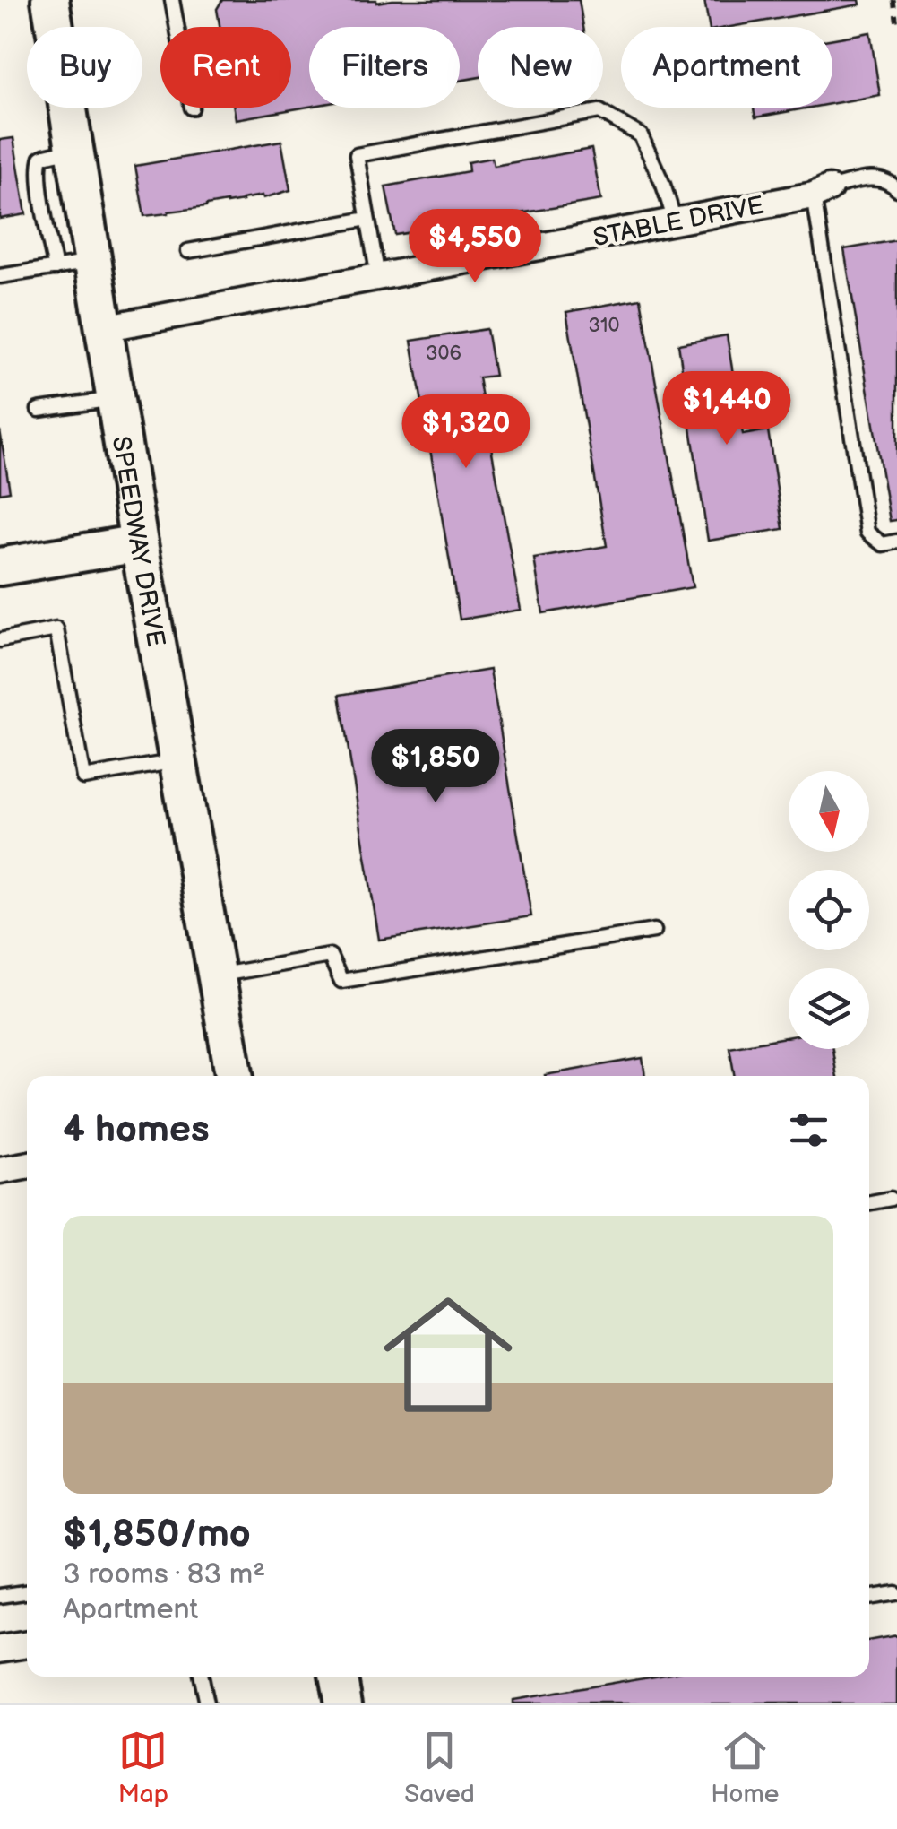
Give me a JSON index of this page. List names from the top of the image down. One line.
{"streets":{"main road":["SPEEDWAY DRIVE"],"street":["STABLE DRIVE"]},"crossings":[["STABLE DRIVE","SPEEDWAY DRIVE"]],"house_numbers":["310","306"],"north":"bottom","page":{"chip":["Buy","Rent","Filters","New","Apartment"],"price":["$4,550","$1,440","$1,320","$1,850"],"heading":"4 homes","list":[{"name":"$1,850/mo","note":"3 rooms · 83 m² · Apartment"}],"tabs":["Map","Saved","Home"]}}
